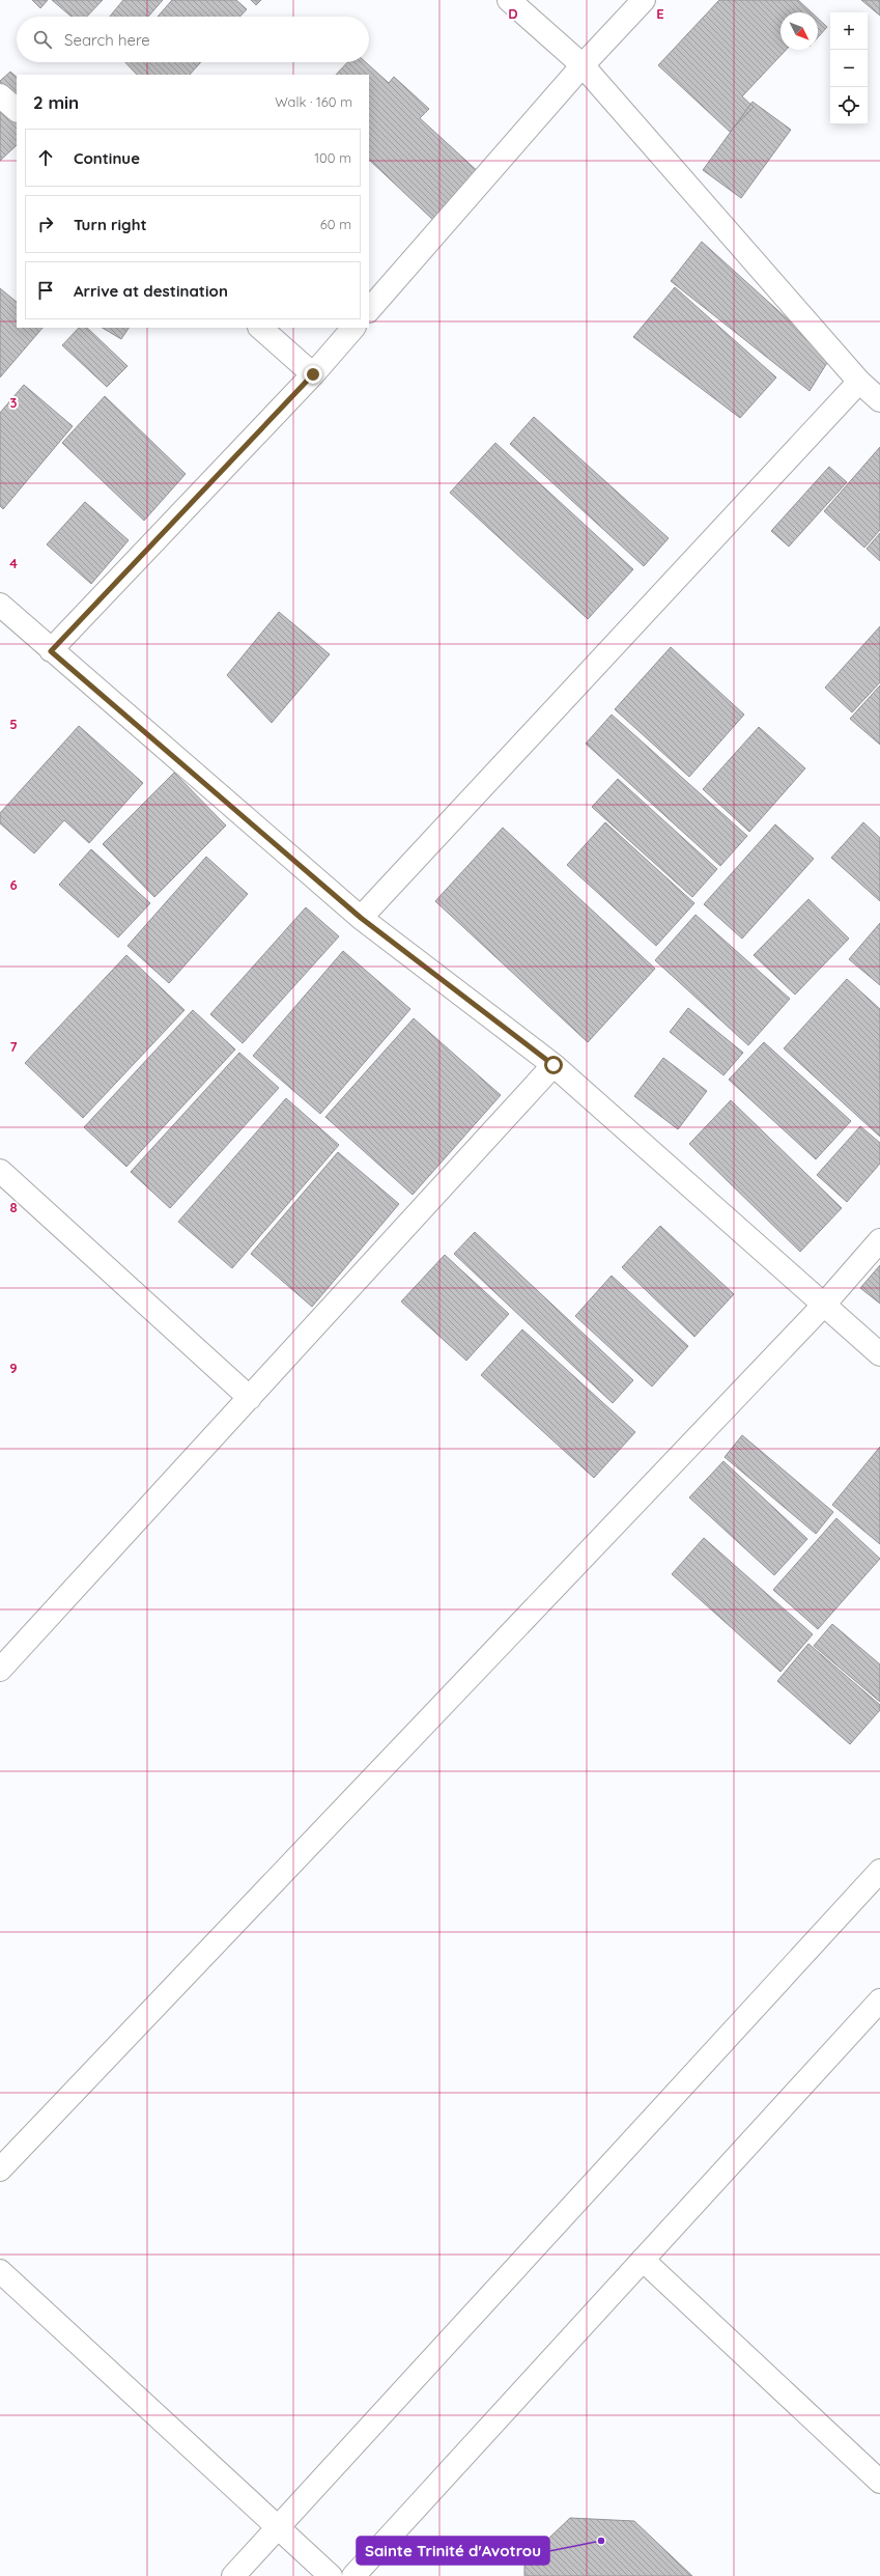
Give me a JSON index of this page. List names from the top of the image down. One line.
{"places":["Sainte Trinité d'Avotrou"],"north":"bottom right","page":{"map_buttons":["+","−"],"search":"Search here","heading":["2 min","Walk · 160 m"],"list":[["Continue","100 m"],["Turn right","60 m"],"Arrive at destination"]},"grid":{"columns":["D","E"],"rows":["3","4","5","6","7","8","9"]}}
